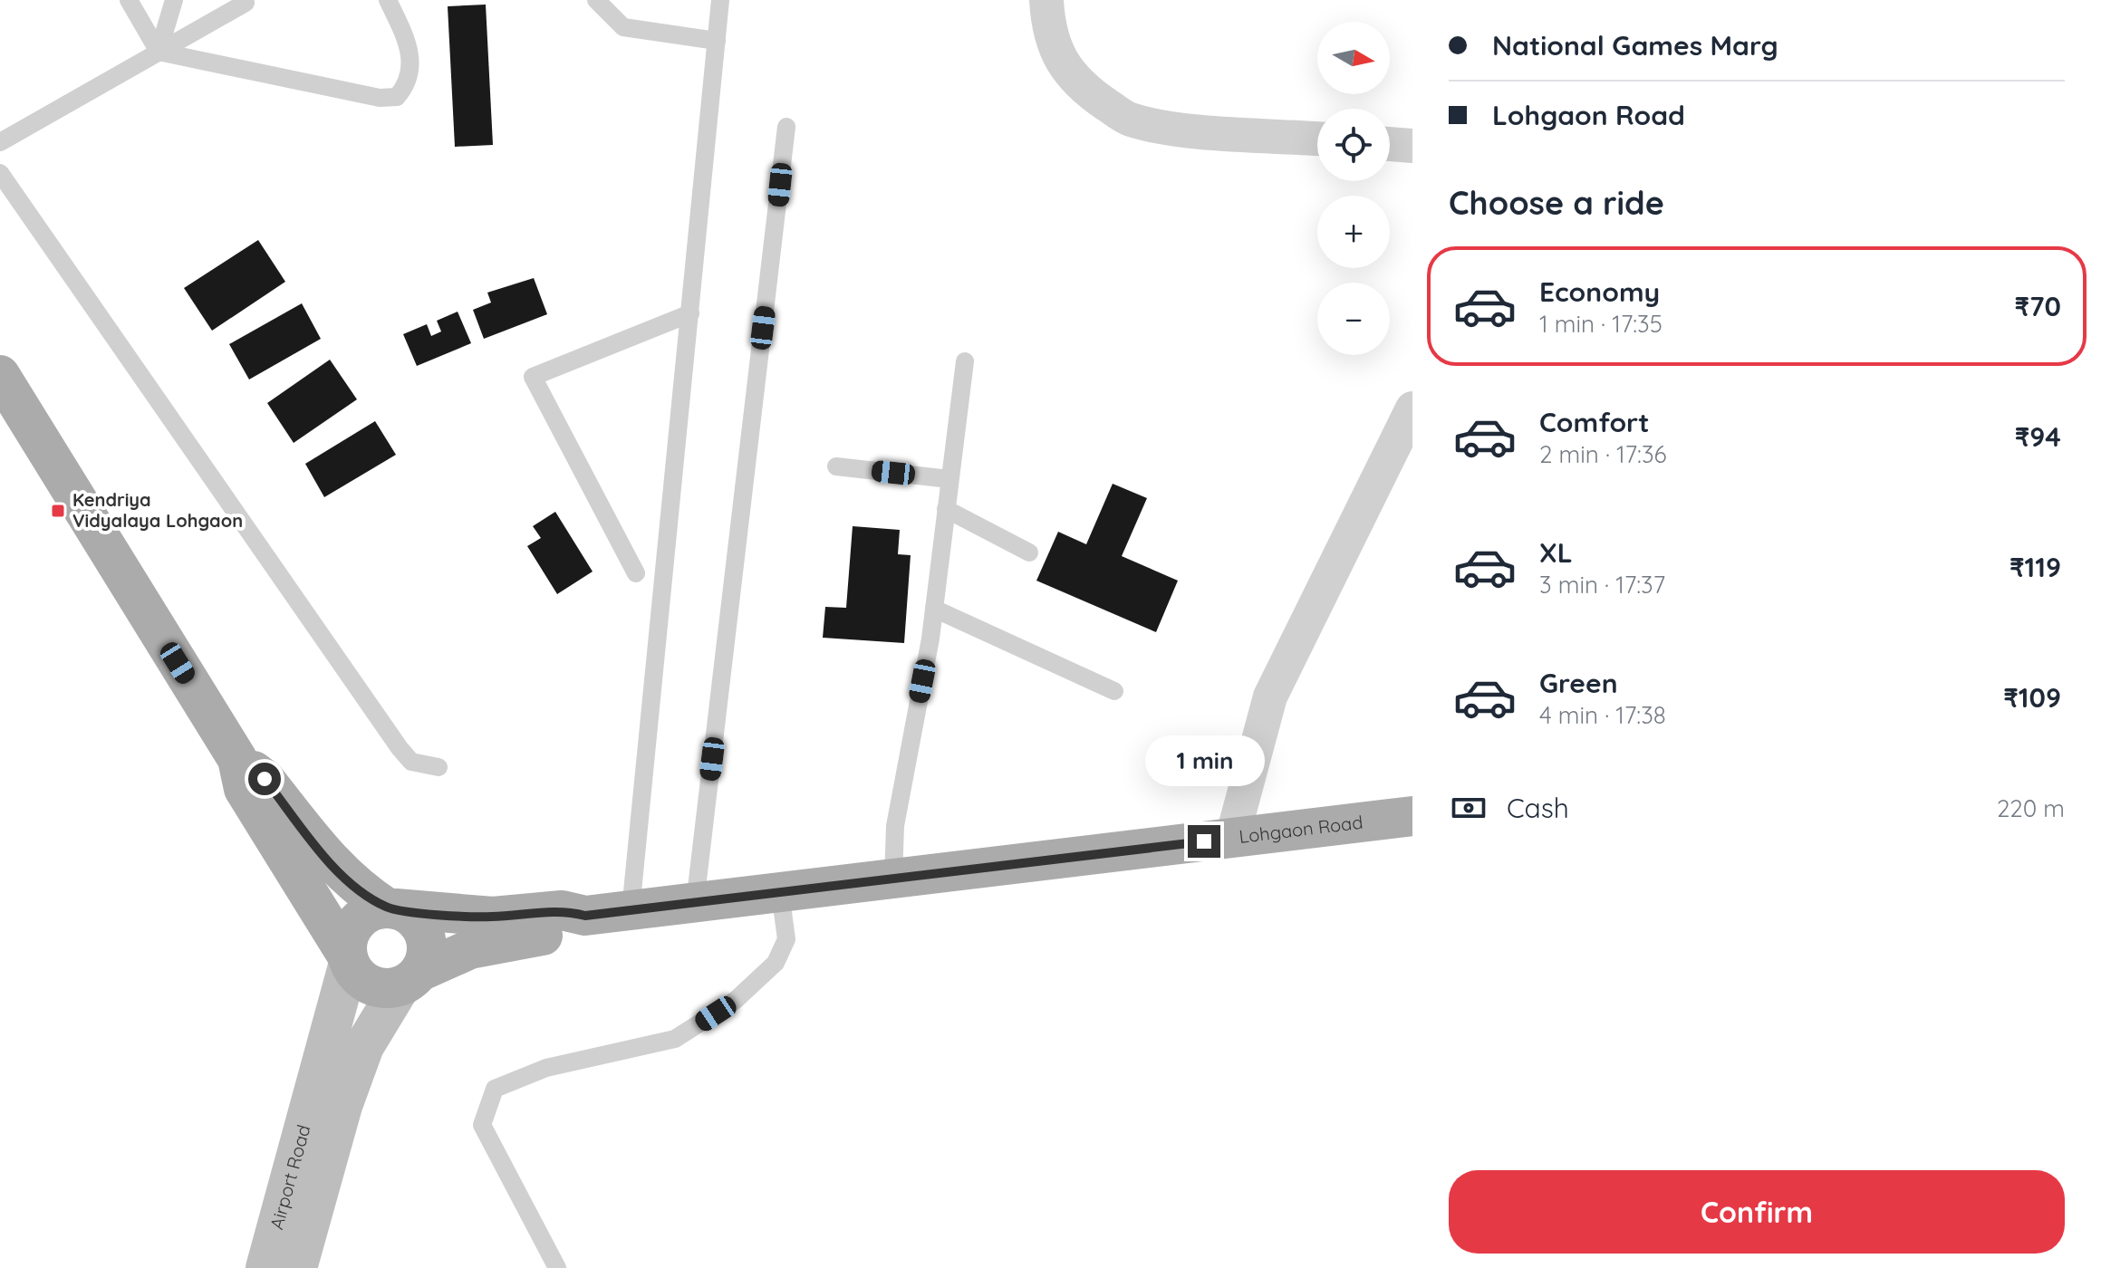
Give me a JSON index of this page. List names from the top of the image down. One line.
{"streets":{"main road":["Lohgaon Road","Airport Road"]},"places":{"transit":["Kendriya Vidyalaya Lohgaon"]},"north":"right","page":{"banner":["National Games Marg","Lohgaon Road"],"map_buttons":["+","−"],"heading":"Choose a ride","list":[{"name":"Economy","note":"1 min · 17:35","value":"₹70"},{"name":"Comfort","note":"2 min · 17:36","value":"₹94"},{"name":"XL","note":"3 min · 17:37","value":"₹119"},{"name":"Green","note":"4 min · 17:38","value":"₹109"}],"bubble":"1 min","pay":["Cash","220 m"],"buttons":"Confirm"}}
